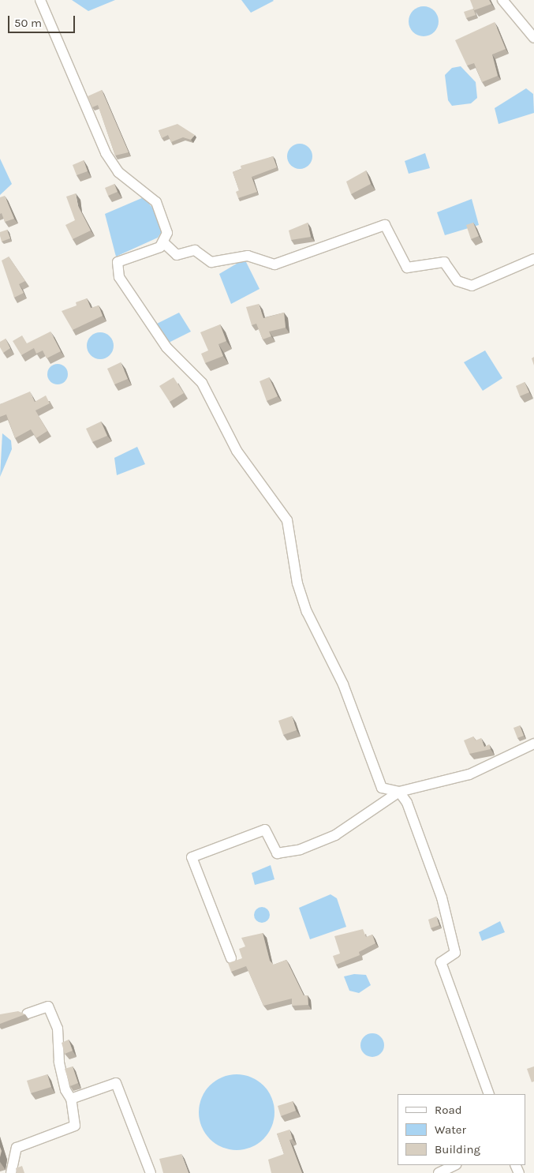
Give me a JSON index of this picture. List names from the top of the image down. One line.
{"legend":["Road","Water","Building"],"scale_bar":"50 m"}
